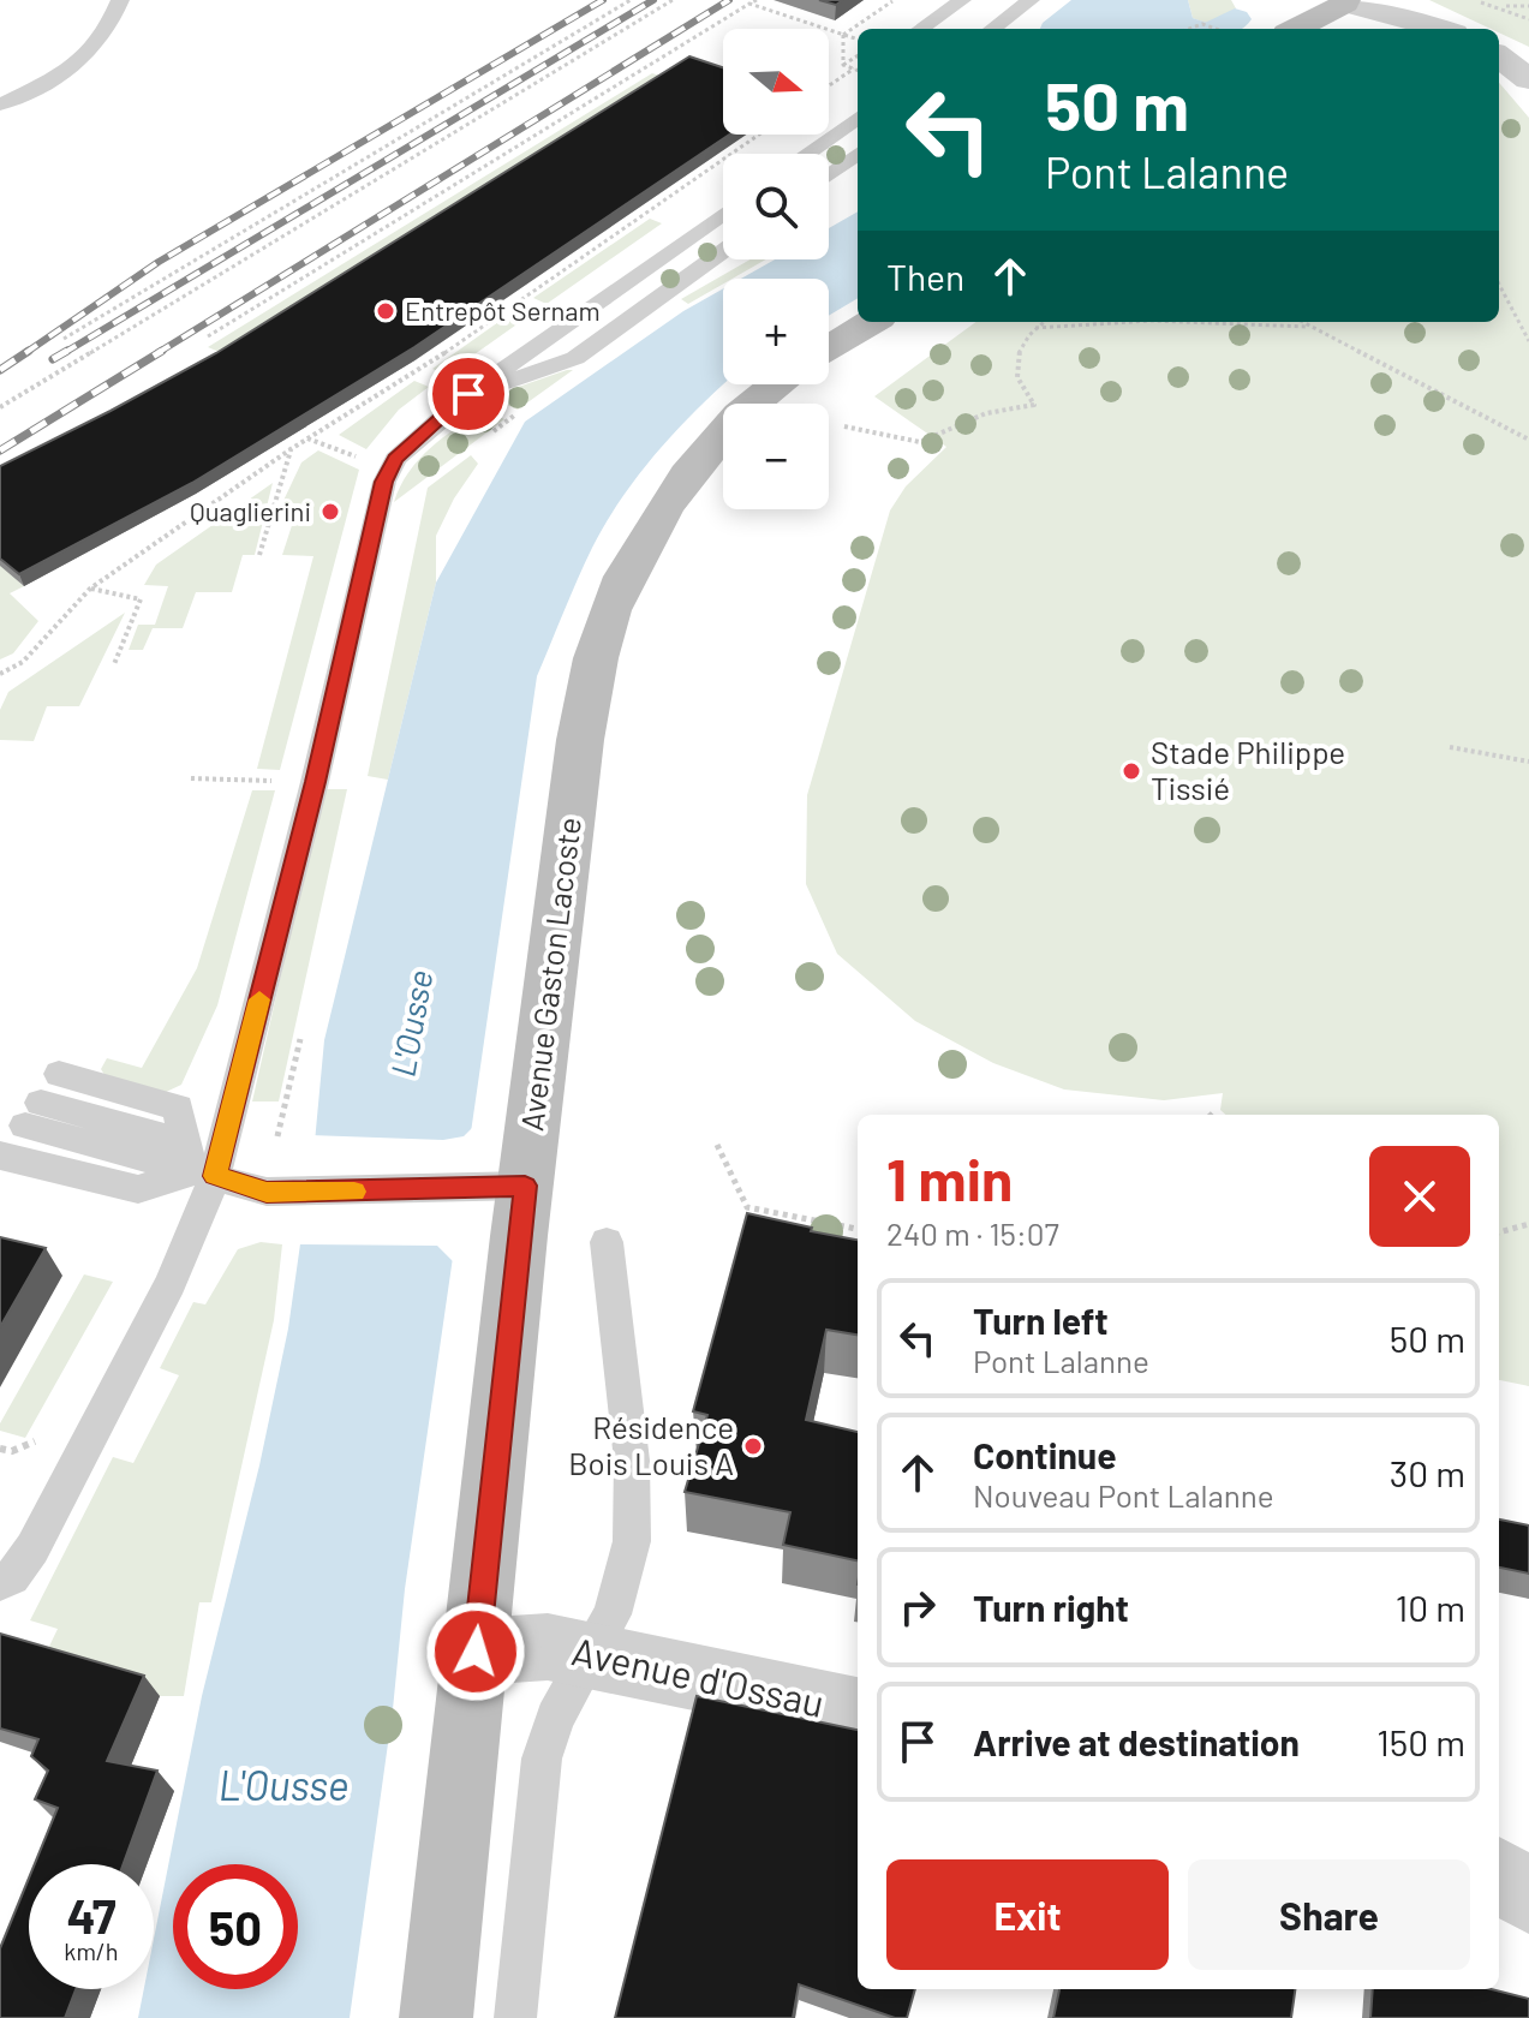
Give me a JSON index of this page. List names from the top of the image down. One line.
{"streets":{"main road":["Avenue Gaston Lacoste"],"street":["Avenue d'Ossau"]},"crossings":[["Avenue Gaston Lacoste","Avenue d'Ossau"]],"water":["L'Ousse"],"places":["Entrepôt Sernam","Quaglierini","Stade Philippe Tissié","Résidence Bois Louis A"],"north":"right","page":{"map_buttons":["+","−"],"turn":["50 m","Pont Lalanne"],"then":"Then","heading":["1 min","240 m · 15:07"],"list":[{"name":"Turn left","note":"Pont Lalanne","value":"50 m"},{"name":"Continue","note":"Nouveau Pont Lalanne","value":"30 m"},{"name":"Turn right","value":"10 m"},{"name":"Arrive at destination","value":"150 m"}],"buttons":["Exit","Share"],"speed":"47 km/h","limit":"50"}}
